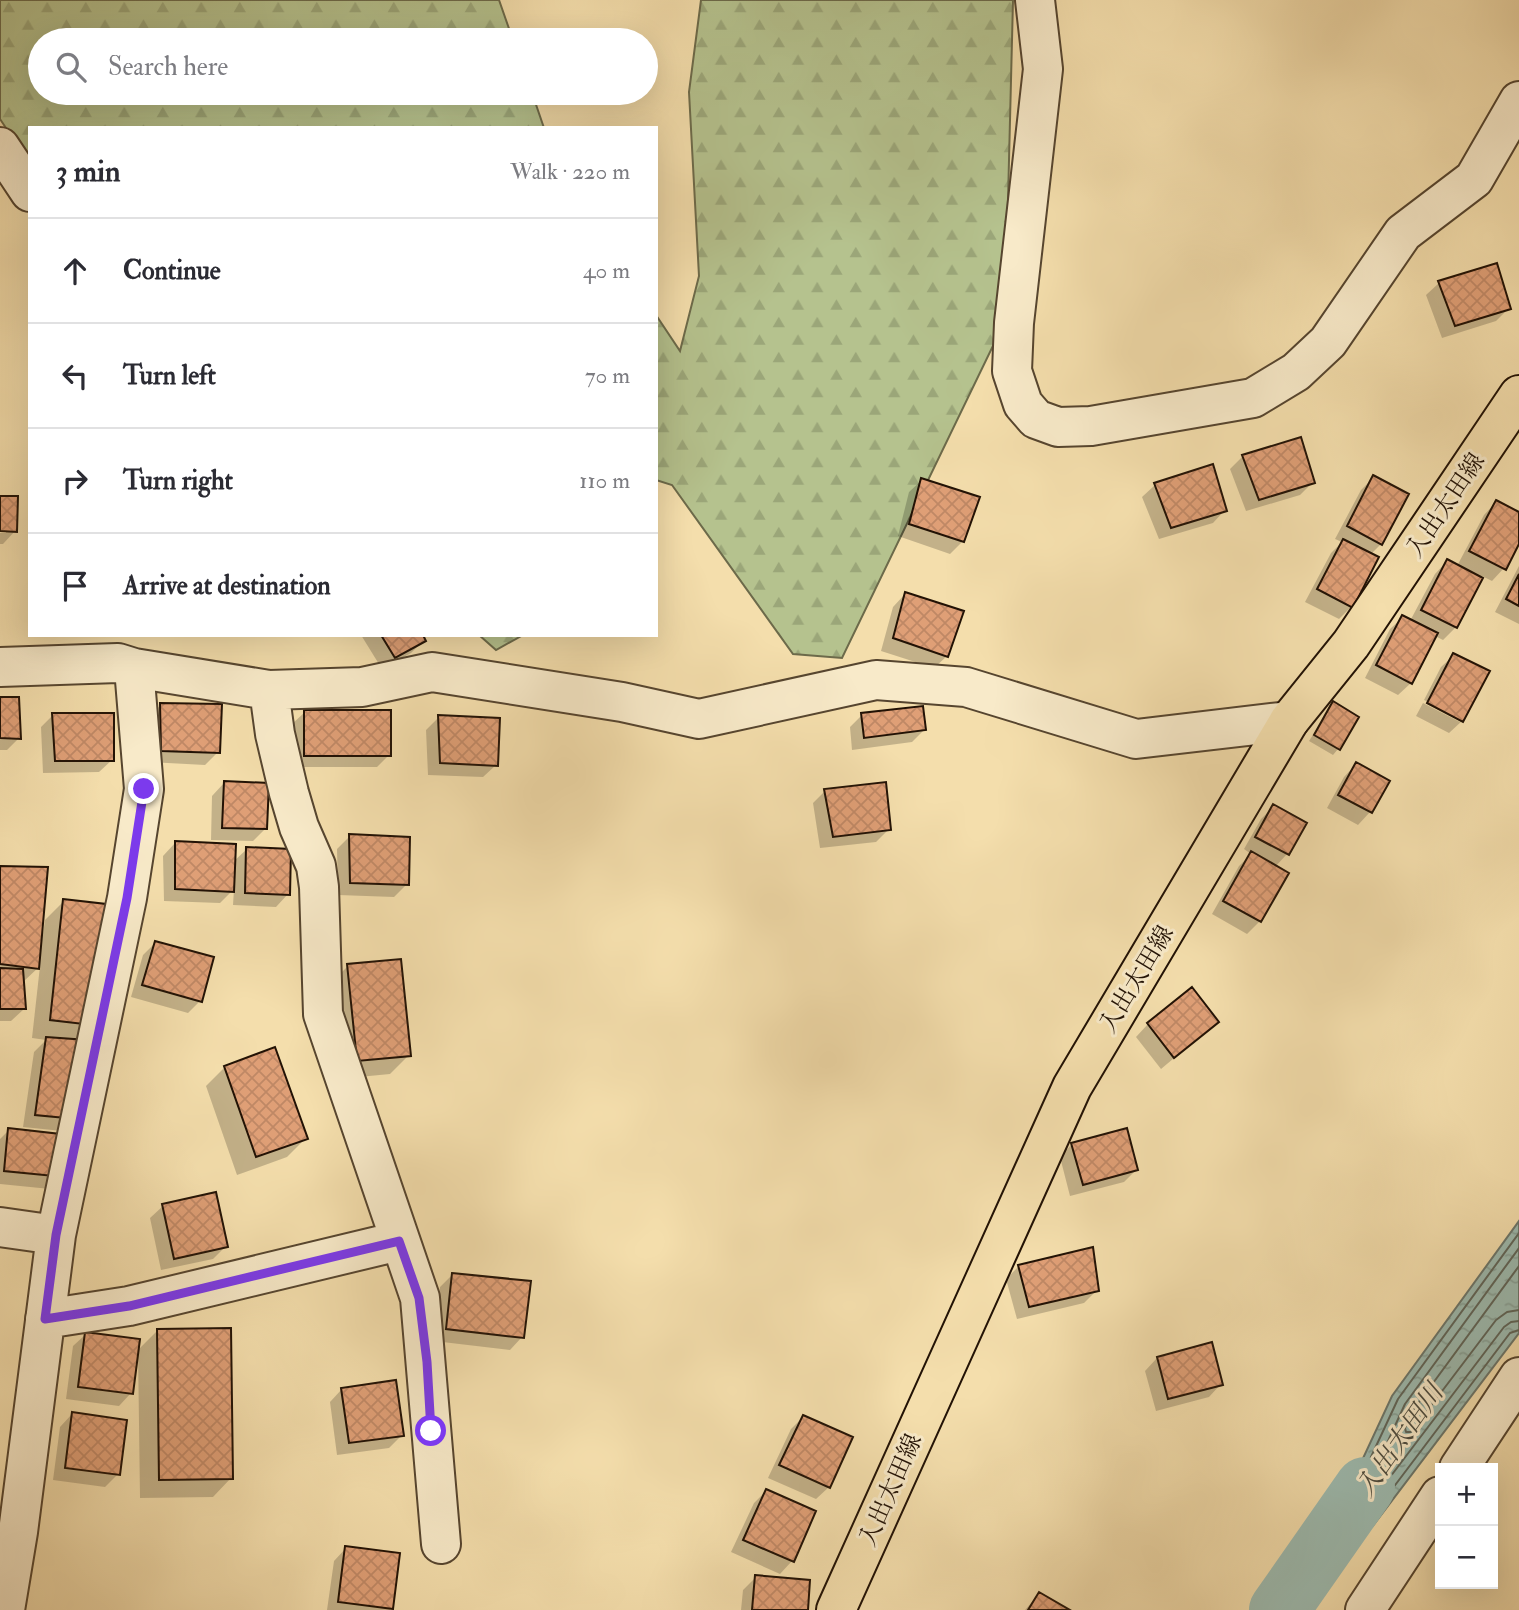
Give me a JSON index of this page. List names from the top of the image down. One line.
{"streets":{"main road":["入出太田線"]},"water":["入出太田川"],"page":{"search":"Search here","heading":["3 min","Walk · 220 m"],"list":[["Continue","40 m"],["Turn left","70 m"],["Turn right","110 m"],"Arrive at destination"],"map_buttons":["+","−"]}}
